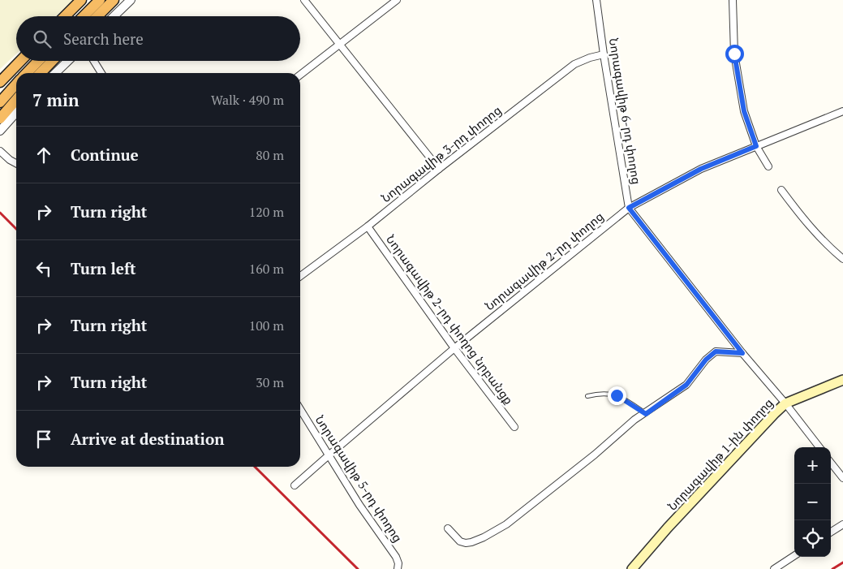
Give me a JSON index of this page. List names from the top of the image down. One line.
{"streets":{"main road":["Նորագավիթ 1-ին փողոց"],"street":["Նորագավիթ 6-րդ փողոց","Նորագավիթ 3-րդ փողոց","Նորագավիթ 2-րդ փողոց","Նորագավիթ 2-րդ փողոց նրբանցք","Նորագավիթ 5-րդ փողոց"]},"crossings":[["Նորագավիթ 6-րդ փողոց","Նորագավիթ 3-րդ փողոց"],["Նորագավիթ 6-րդ փողոց","Նորագավիթ 2-րդ փողոց"],["Նորագավիթ 6-րդ փողոց","Նորագավիթ 1-ին փողոց"],["Նորագավիթ 3-րդ փողոց","Նորագավիթ 2-րդ փողոց նրբանցք"],["Նորագավիթ 2-րդ փողոց","Նորագավիթ 2-րդ փողոց նրբանցք"],["Նորագավիթ 2-րդ փողոց","Նորագավիթ 5-րդ փողոց"]],"page":{"search":"Search here","heading":["7 min","Walk · 490 m"],"list":[["Continue","80 m"],["Turn right","120 m"],["Turn left","160 m"],["Turn right","100 m"],["Turn right","30 m"],"Arrive at destination"],"map_buttons":["+","−"]}}
